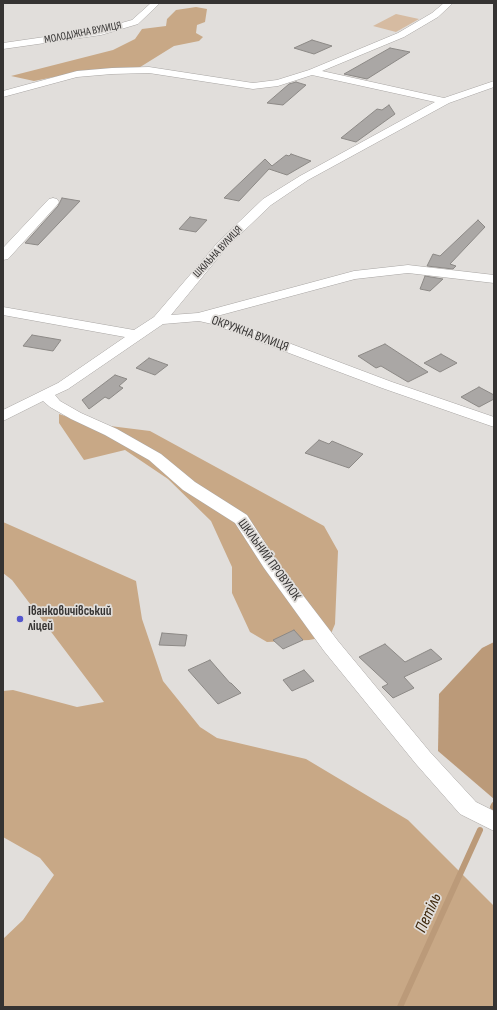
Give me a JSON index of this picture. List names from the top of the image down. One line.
{"streets":{"street":["МОЛОДІЖНА ВУЛИЦЯ","ШКІЛЬНА ВУЛИЦЯ","ОКРУЖНА ВУЛИЦЯ","ШКІЛЬНИЙ ПРОВУЛОК"]},"crossings":[["ШКІЛЬНА ВУЛИЦЯ","ШКІЛЬНИЙ ПРОВУЛОК"]],"water":["Петіль"],"places":["Іванковичівський ліцей"]}
